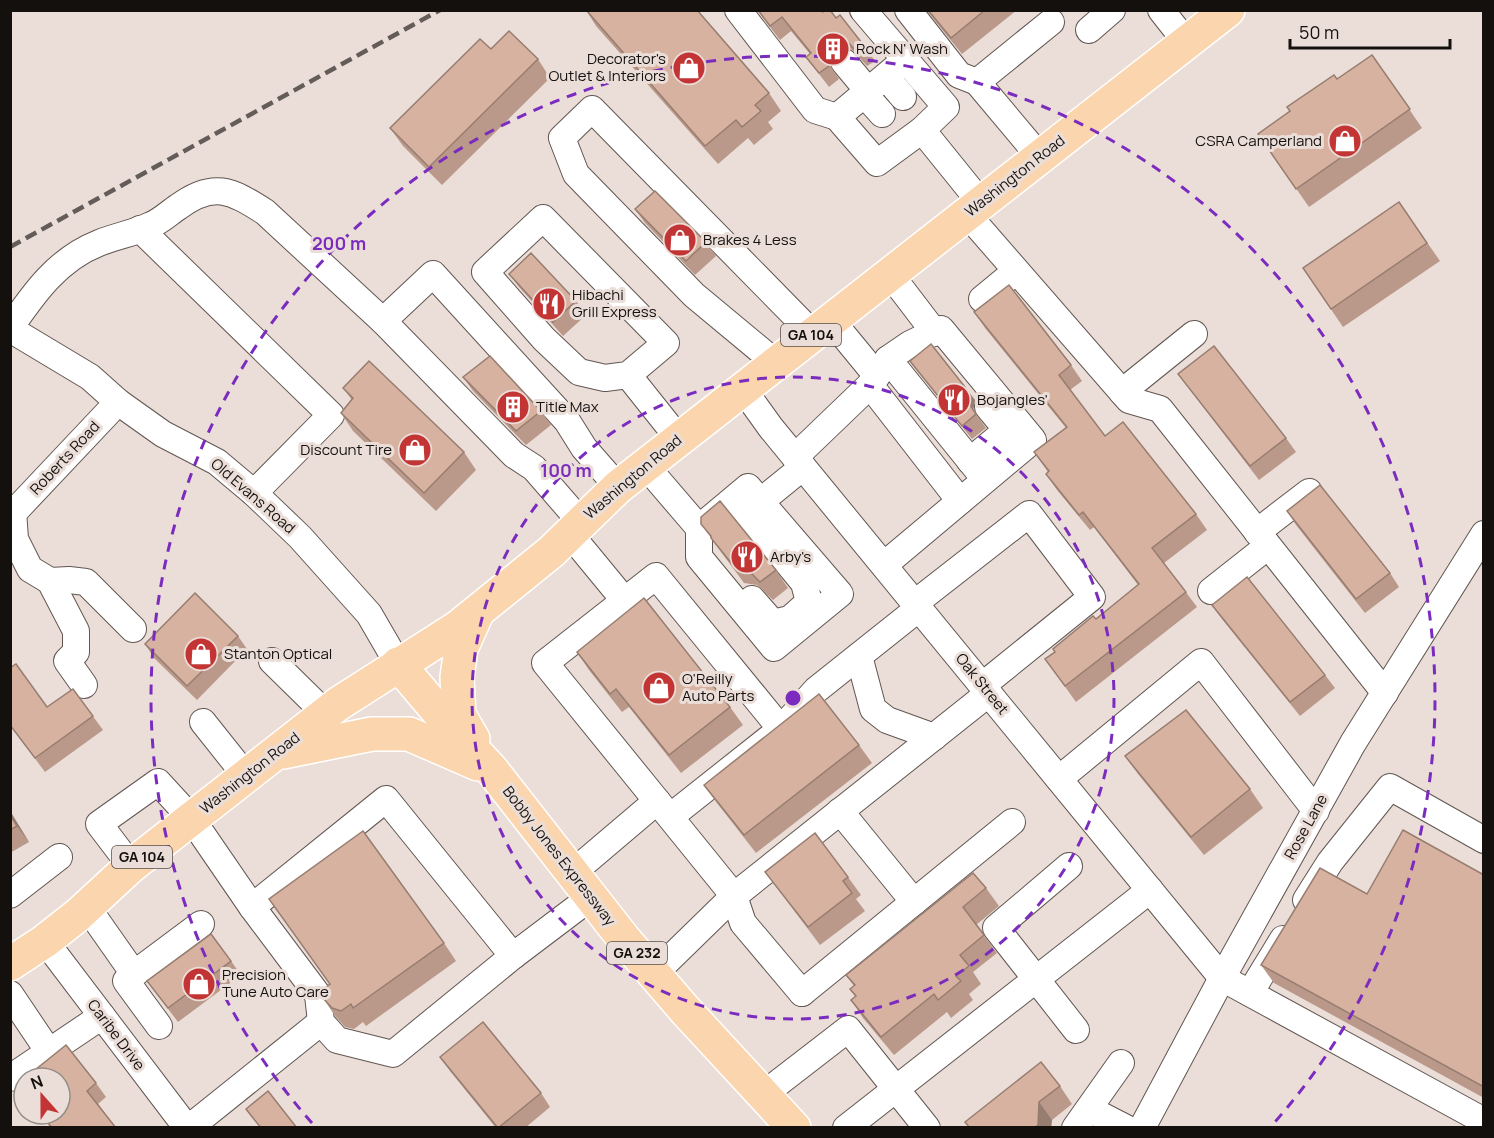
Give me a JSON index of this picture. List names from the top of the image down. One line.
{"streets":{"main road":["Washington Road","GA 104","Bobby Jones Expressway","GA 232"],"street":["Roberts Road","Old Evans Road","Oak Street","Rose Lane","Caribe Drive"]},"crossings":[["Washington Road","Old Evans Road"],["Washington Road","Oak Street"],["Washington Road","Bobby Jones Expressway"],["Washington Road","Caribe Drive"],["Roberts Road","Old Evans Road"],["Old Evans Road","Bobby Jones Expressway"],["Oak Street","Rose Lane"]],"places":{"building":["Rock N' Wash","Title Max"],"shop":["Decorator's Outlet & Interiors","CSRA Camperland","Brakes 4 Less","Discount Tire","Stanton Optical","O'Reilly Auto Parts","Precision Tune Auto Care"],"restaurant":["Hibachi Grill Express","Bojangles'","Arby's"]},"scale_bar":"50 m","north":"top","rings":["200 m","100 m"]}
